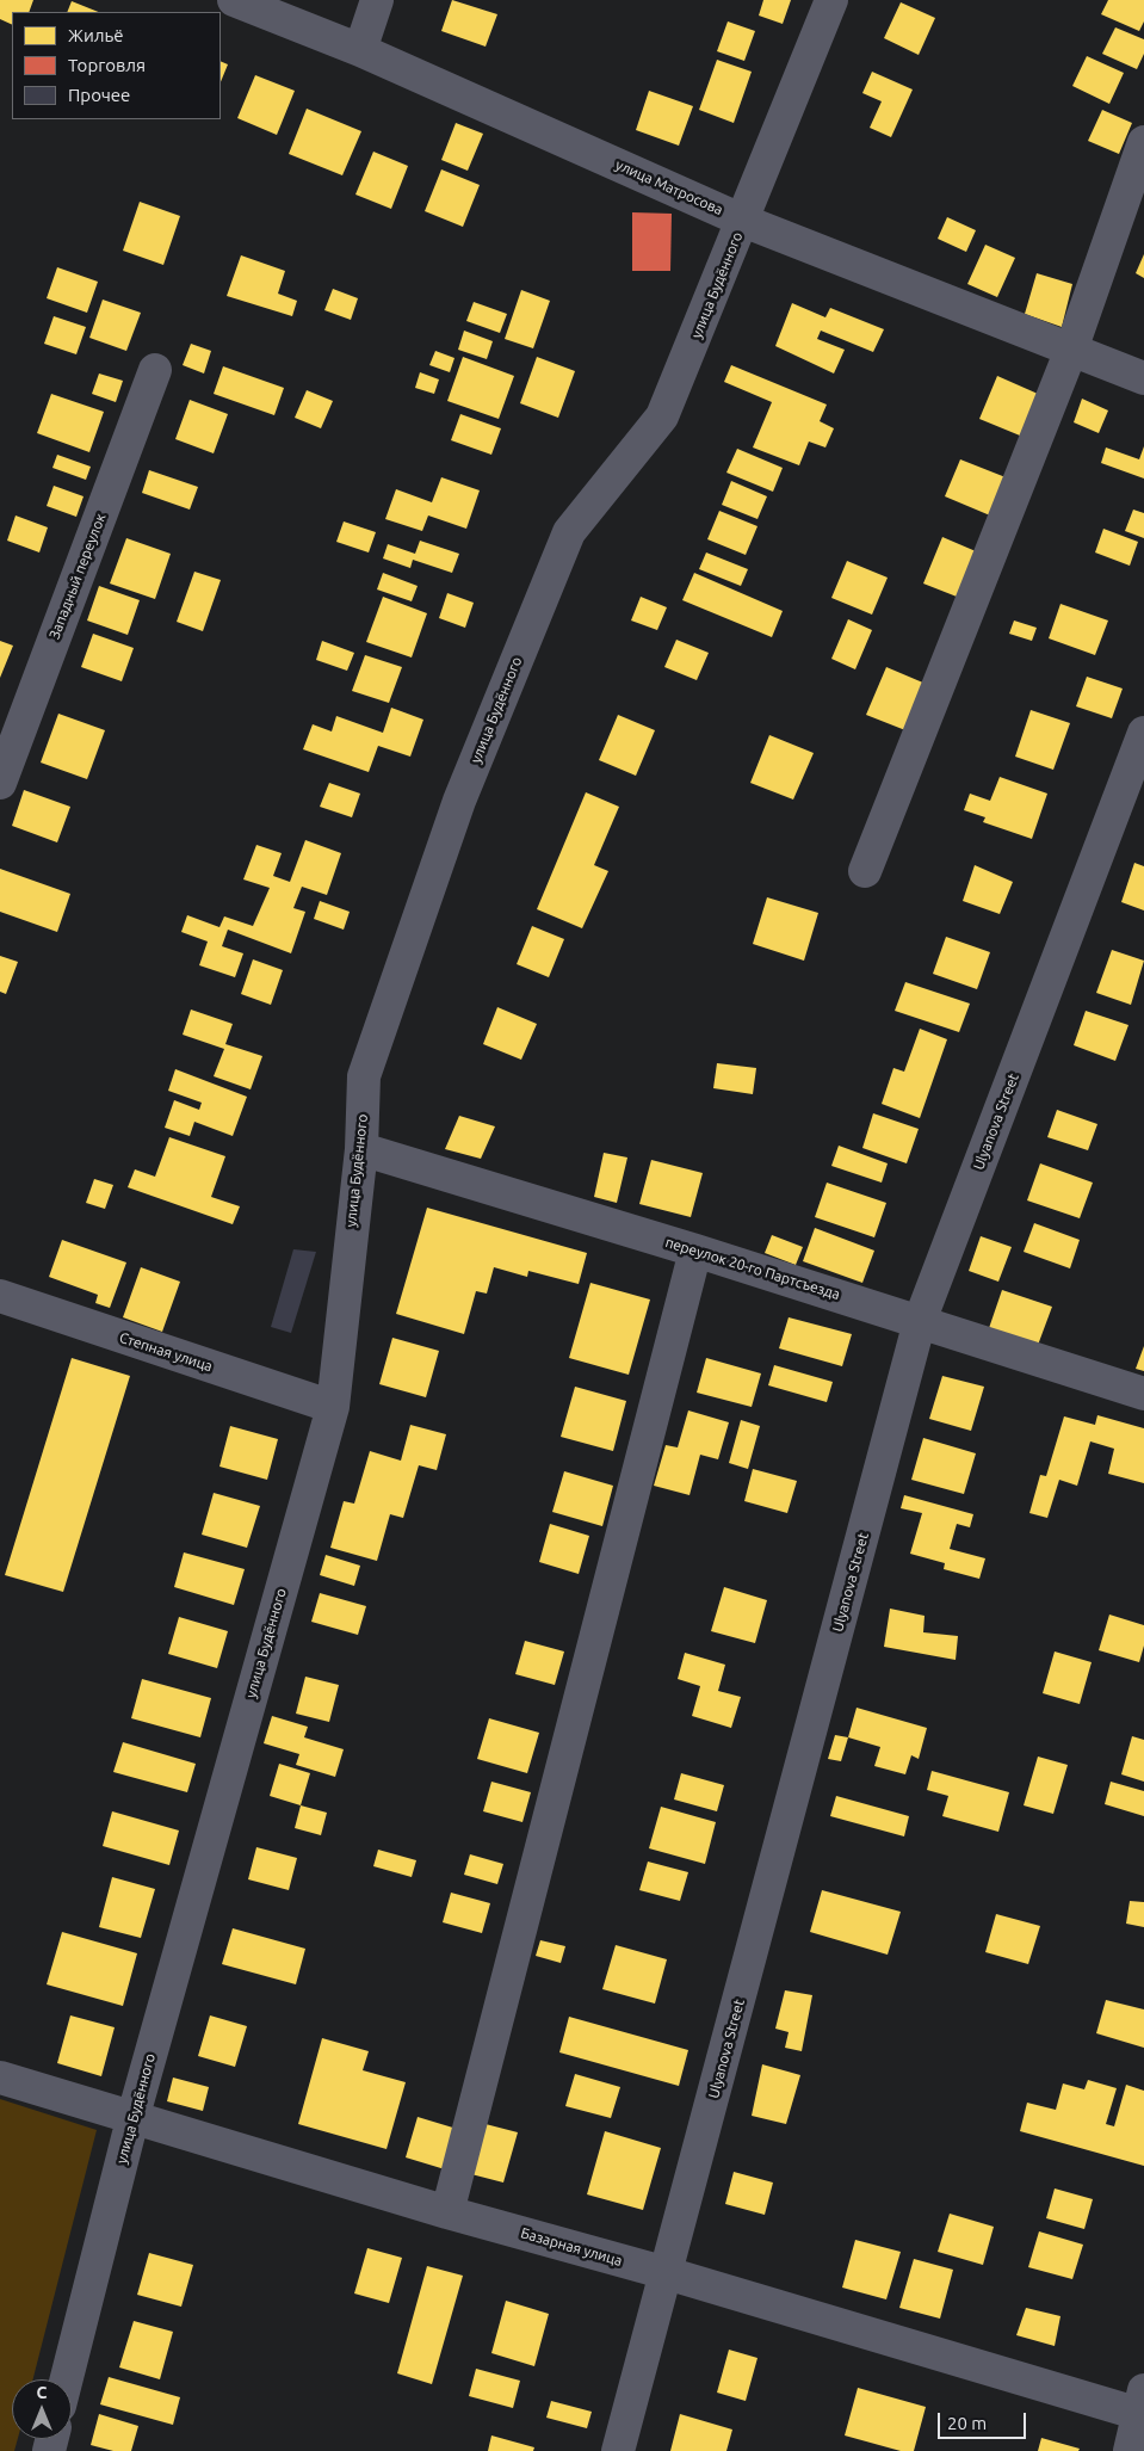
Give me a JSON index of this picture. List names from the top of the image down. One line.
{"streets":{"street":["улица Матросова","улица Будённого","Западный переулок","Ulyanova Street","переулок 20-го Партсъезда","Степная улица","Базарная улица"]},"crossings":[["улица Матросова","улица Будённого"],["улица Будённого","переулок 20-го Партсъезда"],["улица Будённого","Степная улица"],["улица Будённого","Базарная улица"],["Ulyanova Street","переулок 20-го Партсъезда"],["Ulyanova Street","Базарная улица"]],"legend":["Жильё","Торговля","Прочее"],"scale_bar":"20 m","north":"top"}
